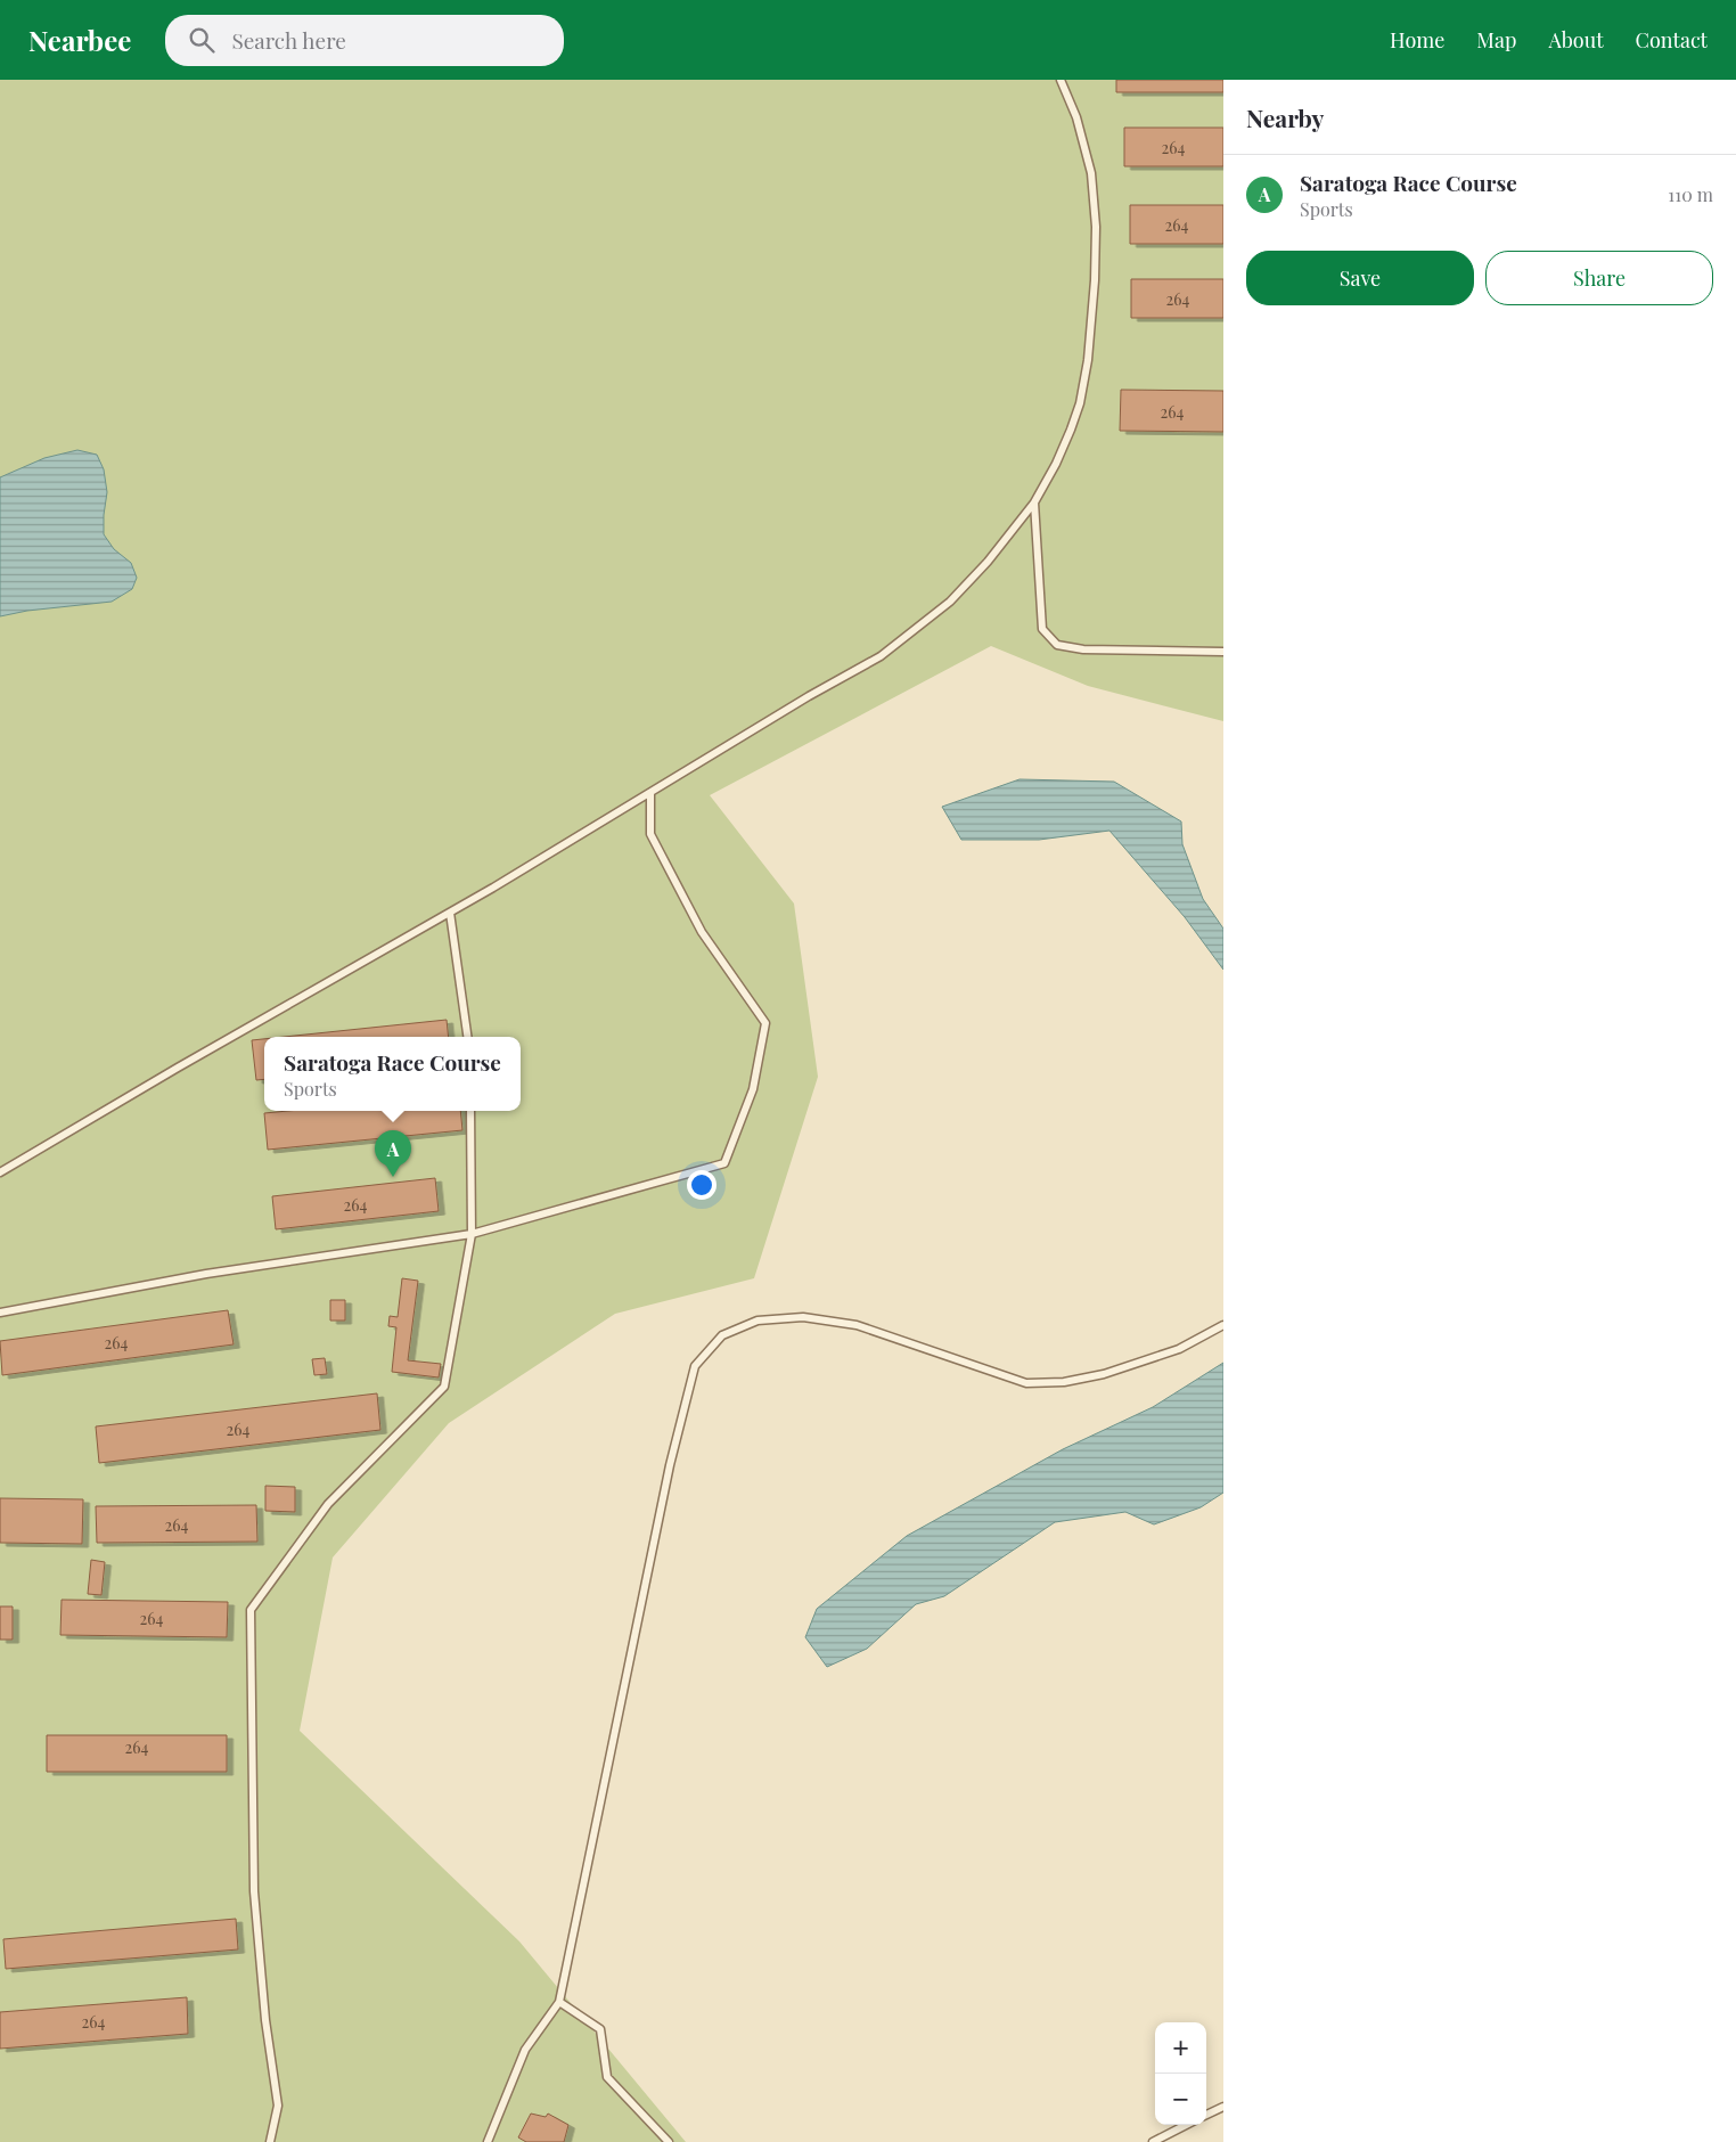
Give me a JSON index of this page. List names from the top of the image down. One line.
{"house_numbers":["264","264","264","264","264","264","264","264","264","264","264"],"page":{"header":"Nearbee","search":"Search here","nav":["Home","Map","About","Contact"],"heading":"Nearby","list":[{"mark":"A","name":"Saratoga Race Course","note":"Sports","value":"110 m"}],"buttons":["Save","Share"],"popup":["Saratoga Race Course","Sports"],"pins":"A","map_buttons":["+","−"]}}
